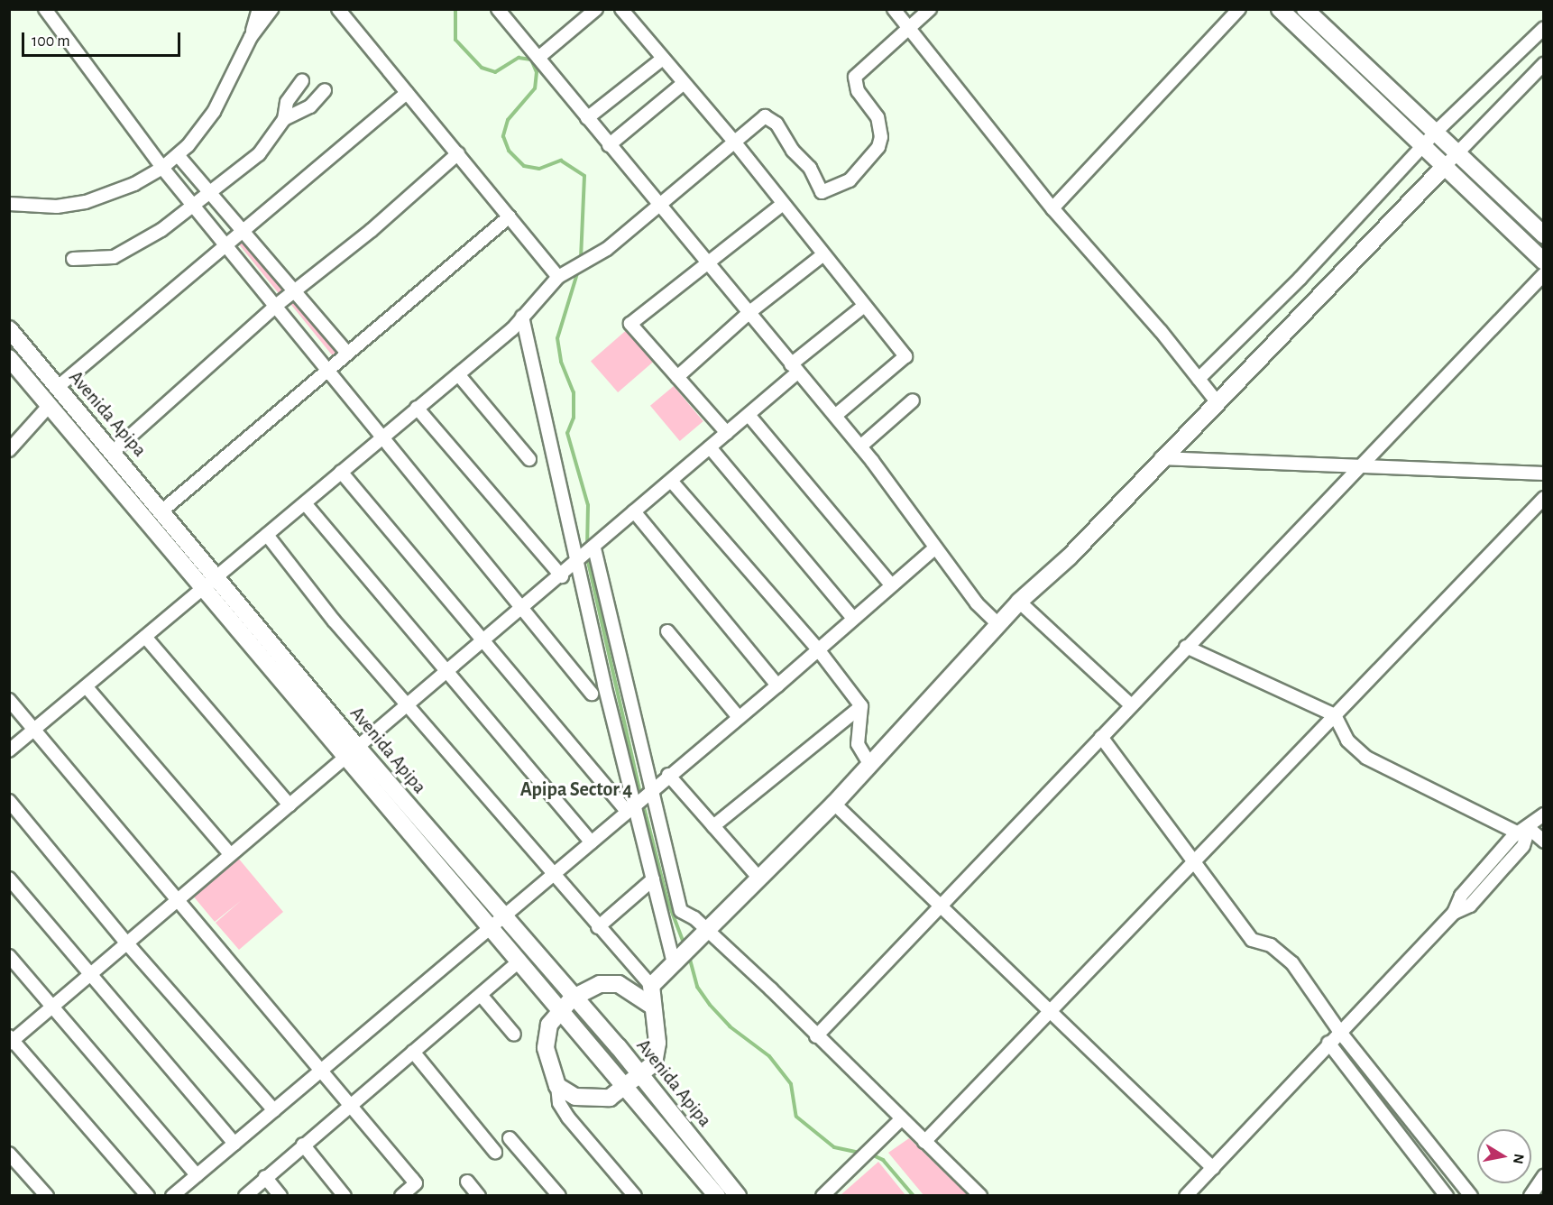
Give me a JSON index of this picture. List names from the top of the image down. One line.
{"streets":{"street":["Avenida Apipa"]},"districts":["Apipa Sector 4"],"scale_bar":"100 m","north":"right"}
